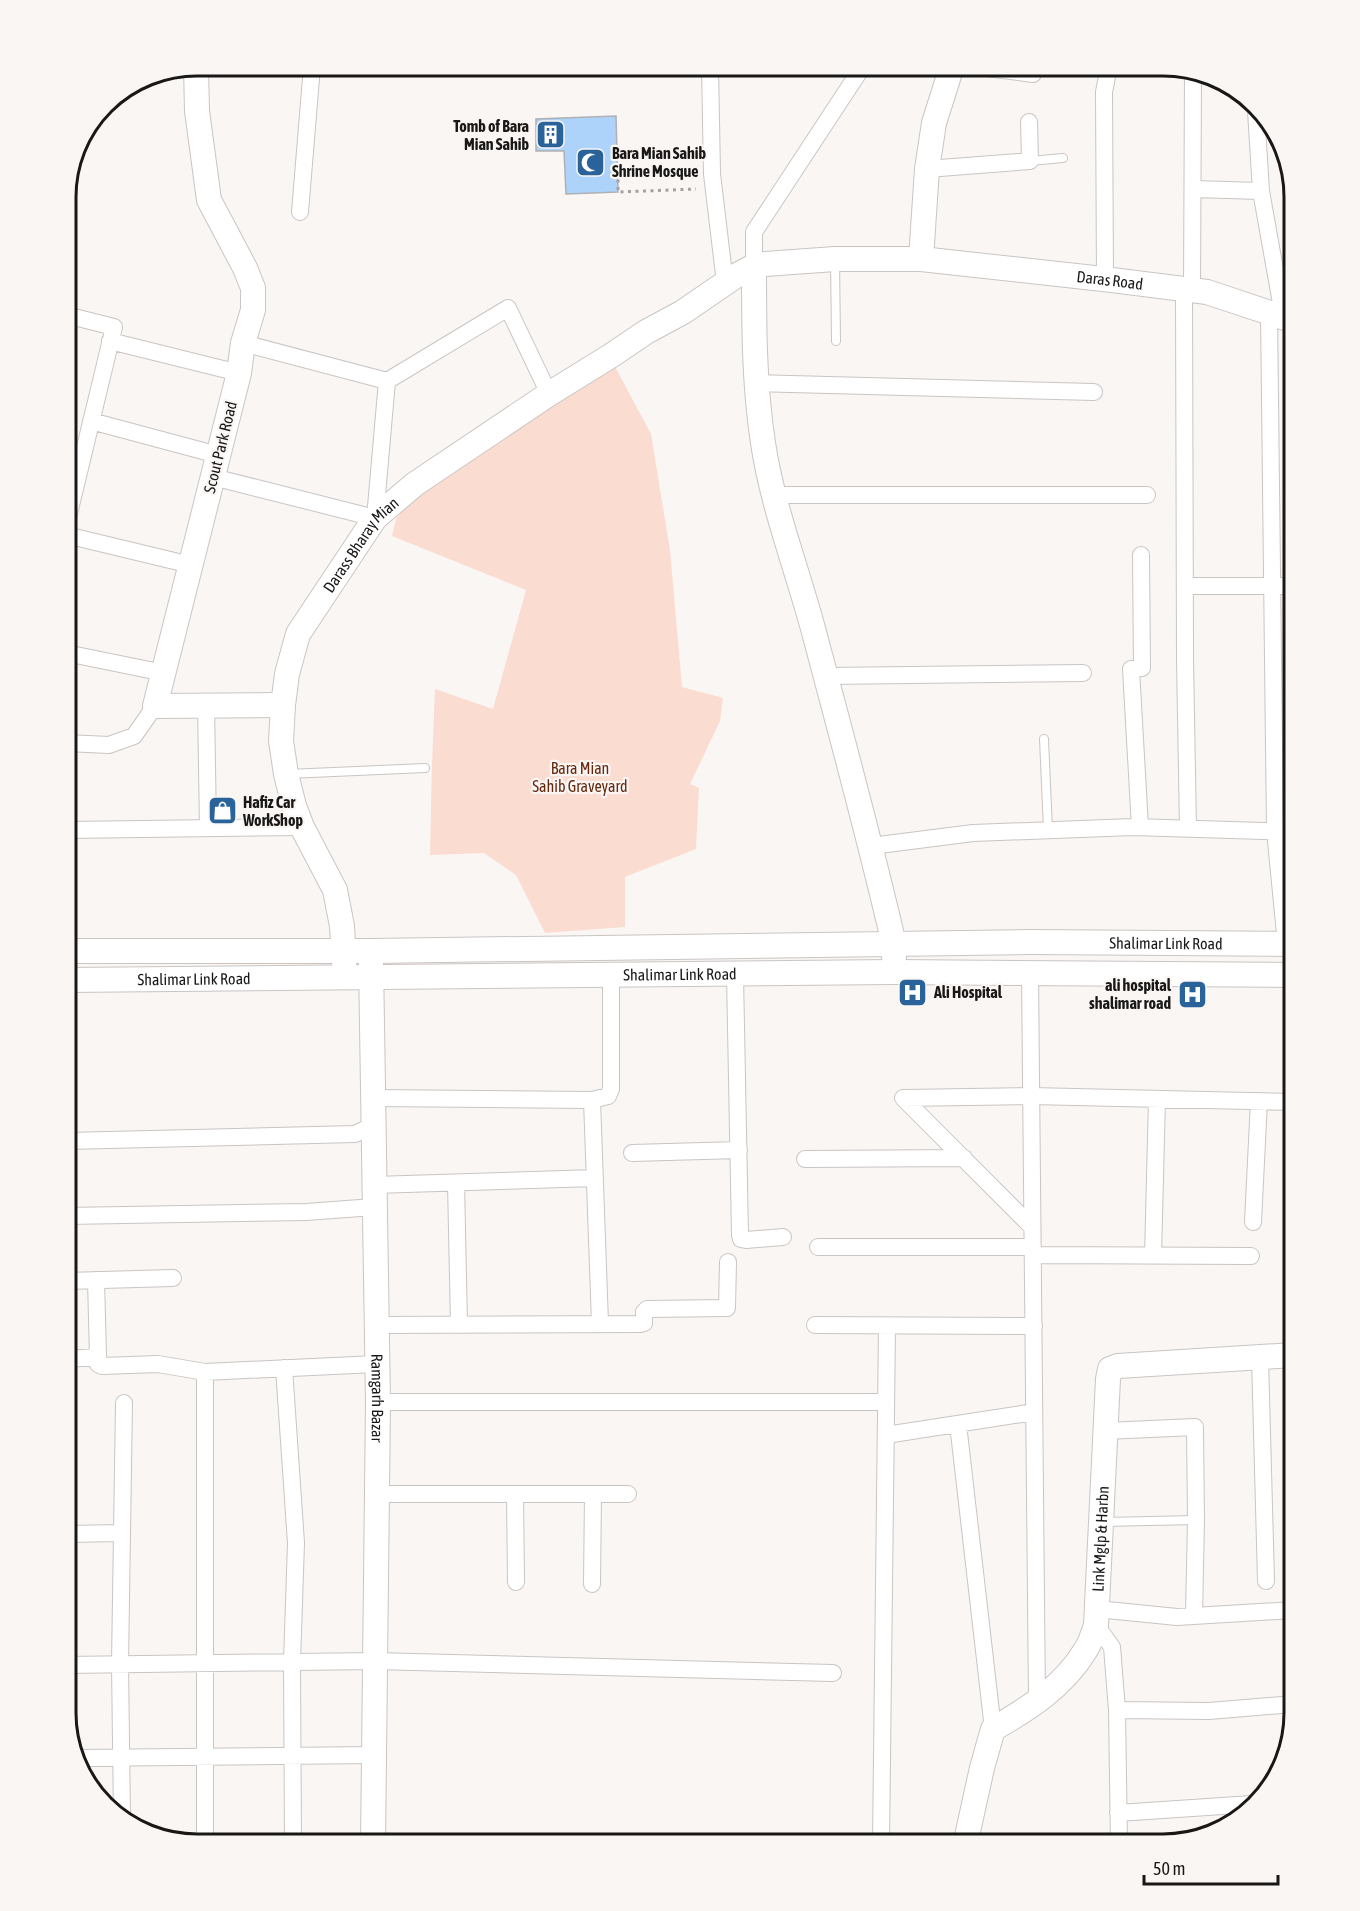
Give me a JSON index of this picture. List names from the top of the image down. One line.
{"streets":{"street":["Daras Road","Scout Park Road","Darass Bharay Mian","Shalimar Link Road","Ramgarh Bazar","Link Mglp & Harbn"]},"crossings":[["Daras Road","Darass Bharay Mian"],["Darass Bharay Mian","Shalimar Link Road"],["Shalimar Link Road","Ramgarh Bazar"]],"parks":["Bara Mian Sahib Graveyard"],"places":{"building":["Tomb of Bara Mian Sahib"],"mosque":["Bara Mian Sahib Shrine Mosque"],"shop":["Hafiz Car WorkShop"],"hospital":["Ali Hospital","ali hospital shalimar road"]},"scale_bar":"50 m"}
